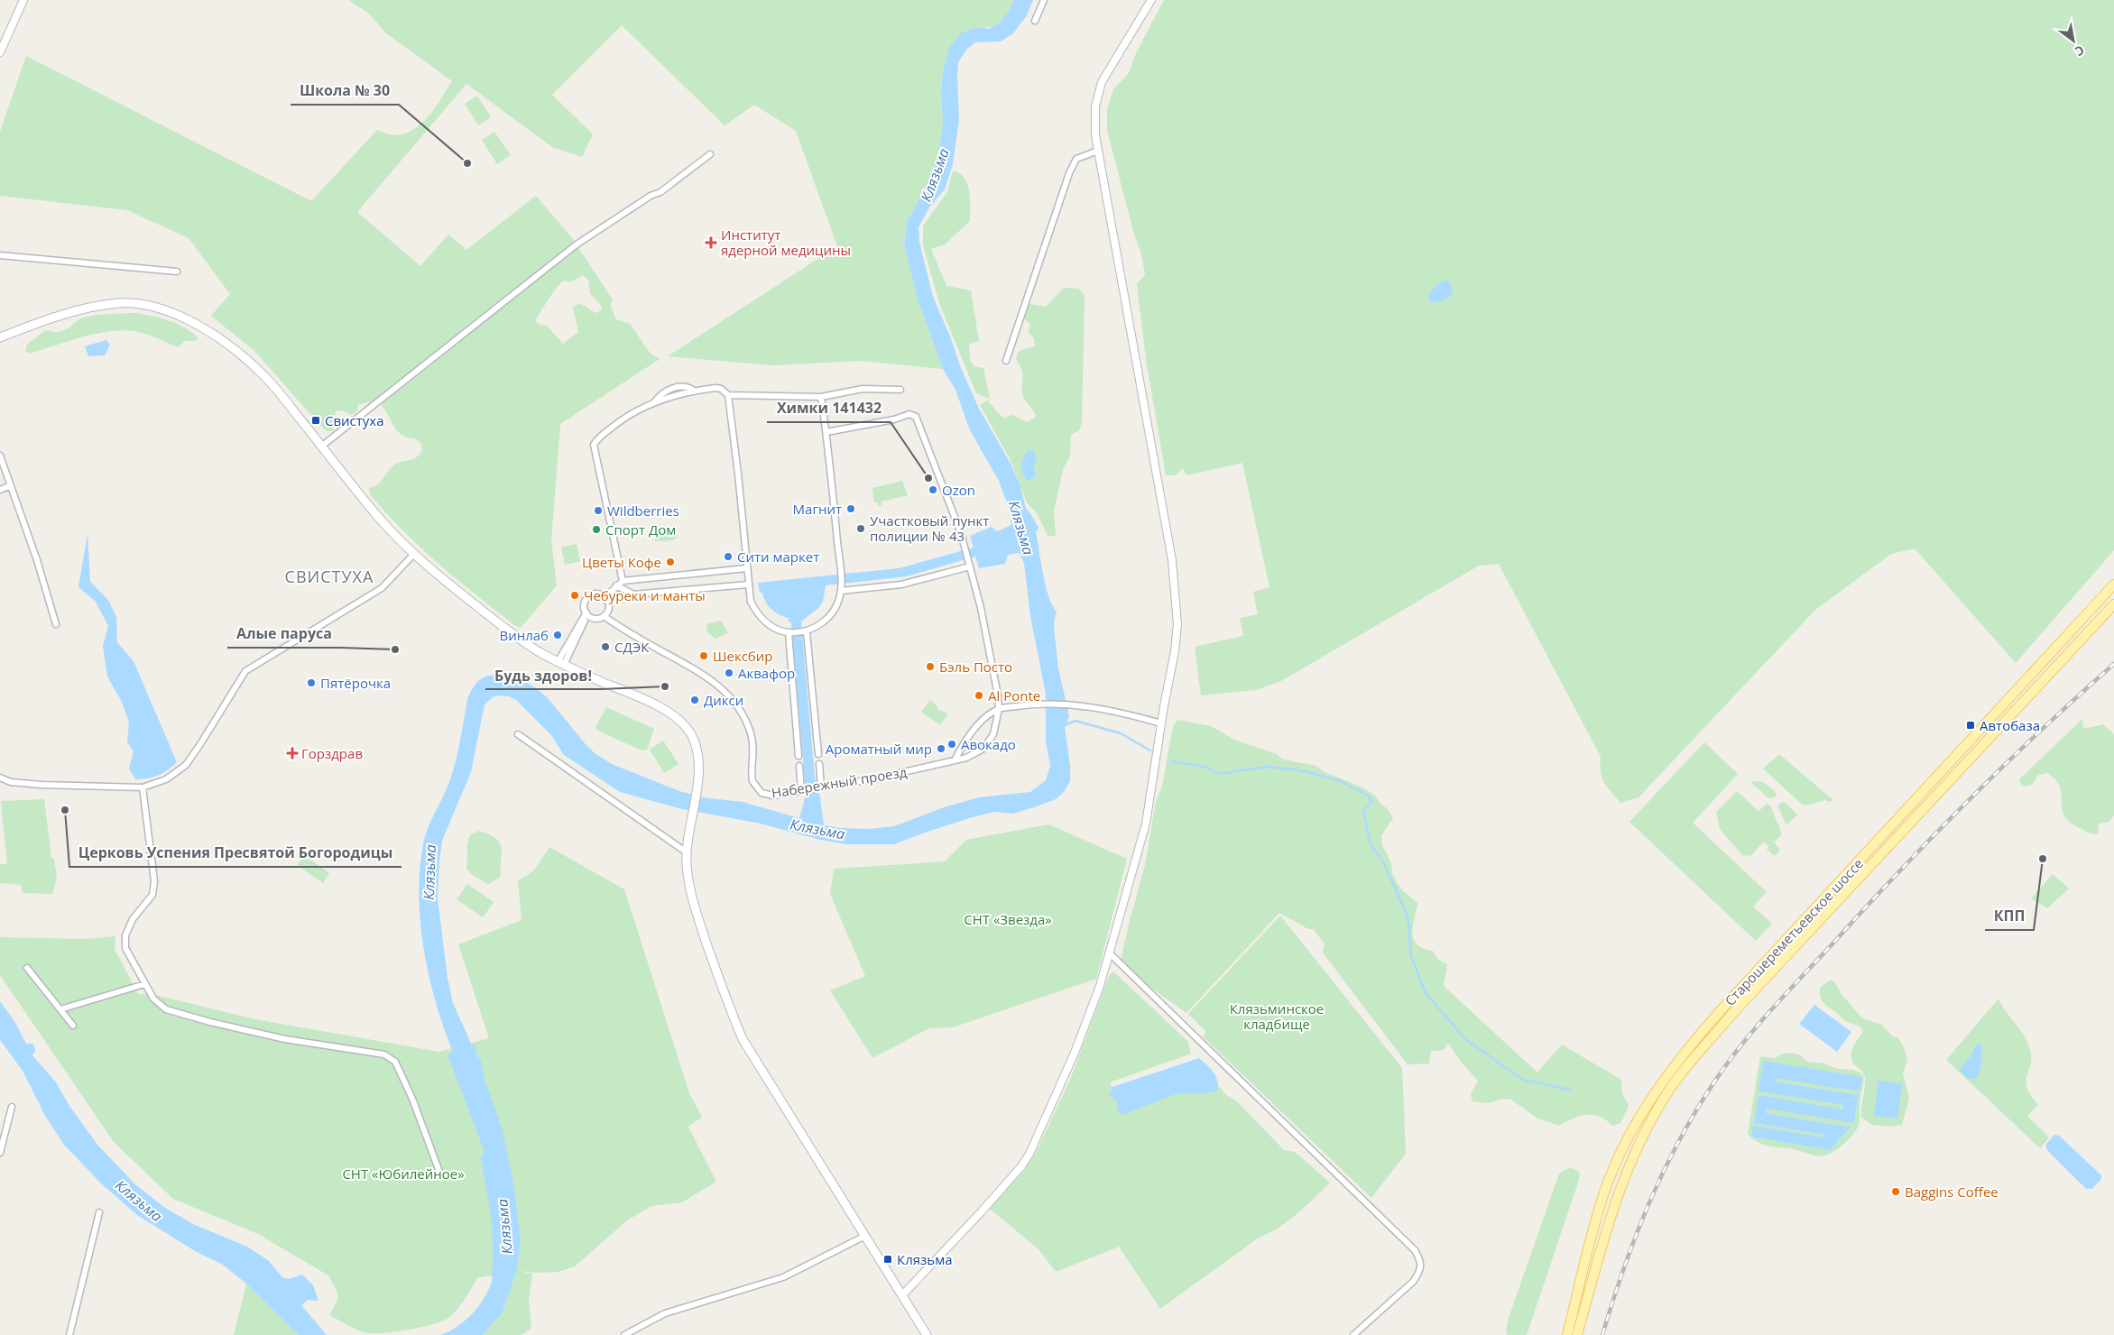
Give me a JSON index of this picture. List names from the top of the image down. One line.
{"streets":{"main road":["Старошереметьевское шоссе"],"street":["Набережный проезд"]},"districts":["СВИСТУХА"],"water":["Клязьма"],"parks":["СНТ «Звезда»","Клязьминское кладбище","СНТ «Юбилейное»"],"places":{"other":["Школа № 30","Химки 141432","Ozon","Магнит","Wildberries","Участковый пункт полиции № 43","Спорт Дом","Сити маркет","Цветы Кофе","Чебуреки и манты","Винлаб","СДЭК","Алые паруса","Шексбир","Бэль Посто","Аквафор","Пятёрочка","Будь здоров!","Al Ponte","Дикси","Авокадо","Ароматный мир","Церковь Успения Пресвятой Богородицы","КПП","Baggins Coffee"],"health":["Институт ядерной медицины","Горздрав"],"transit":["Свистуха","Автобаза","Клязьма"]},"north":"bottom right"}
